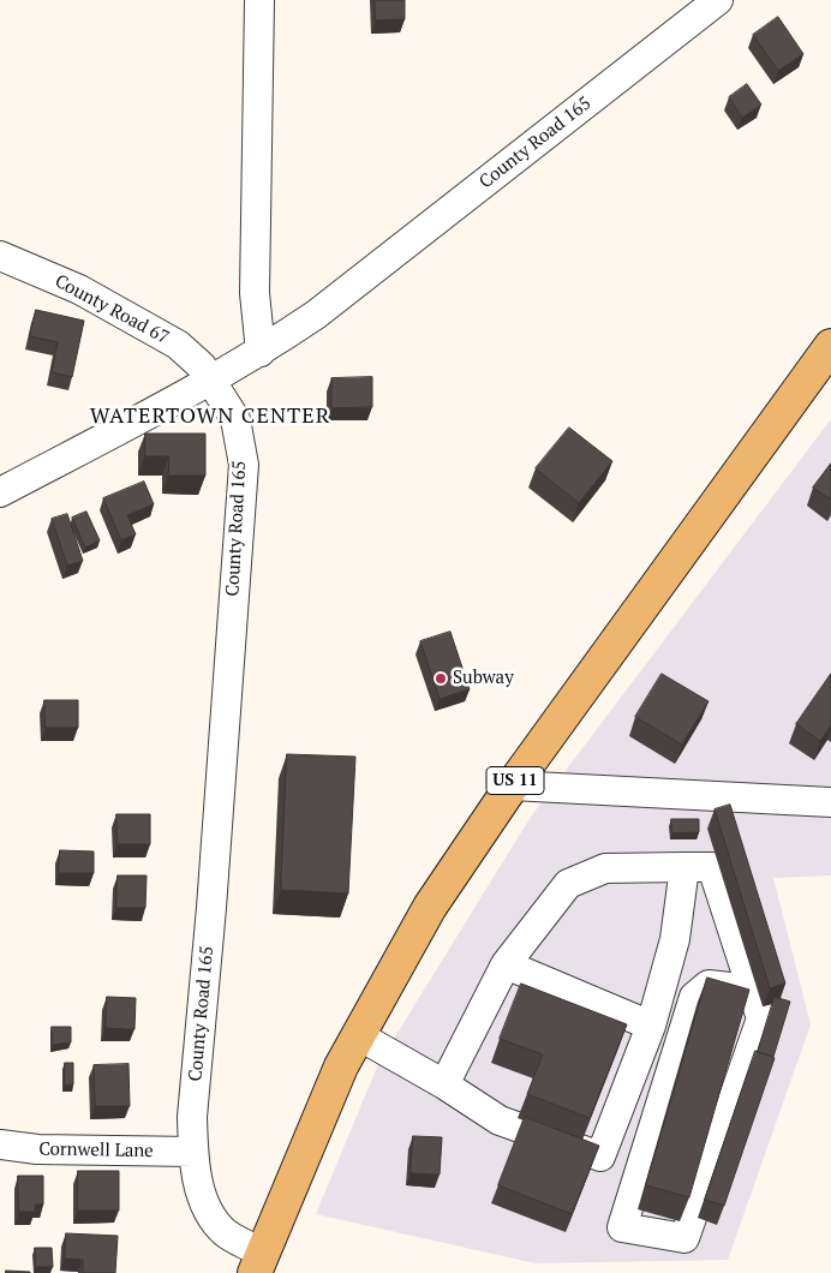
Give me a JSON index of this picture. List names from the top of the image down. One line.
{"streets":{"main road":["US 11"],"street":["County Road 165","County Road 67","Cornwell Lane"]},"crossings":[["County Road 165","County Road 67"],["County Road 165","US 11"],["County Road 165","Cornwell Lane"]],"districts":["WATERTOWN CENTER"],"places":["Subway"]}
